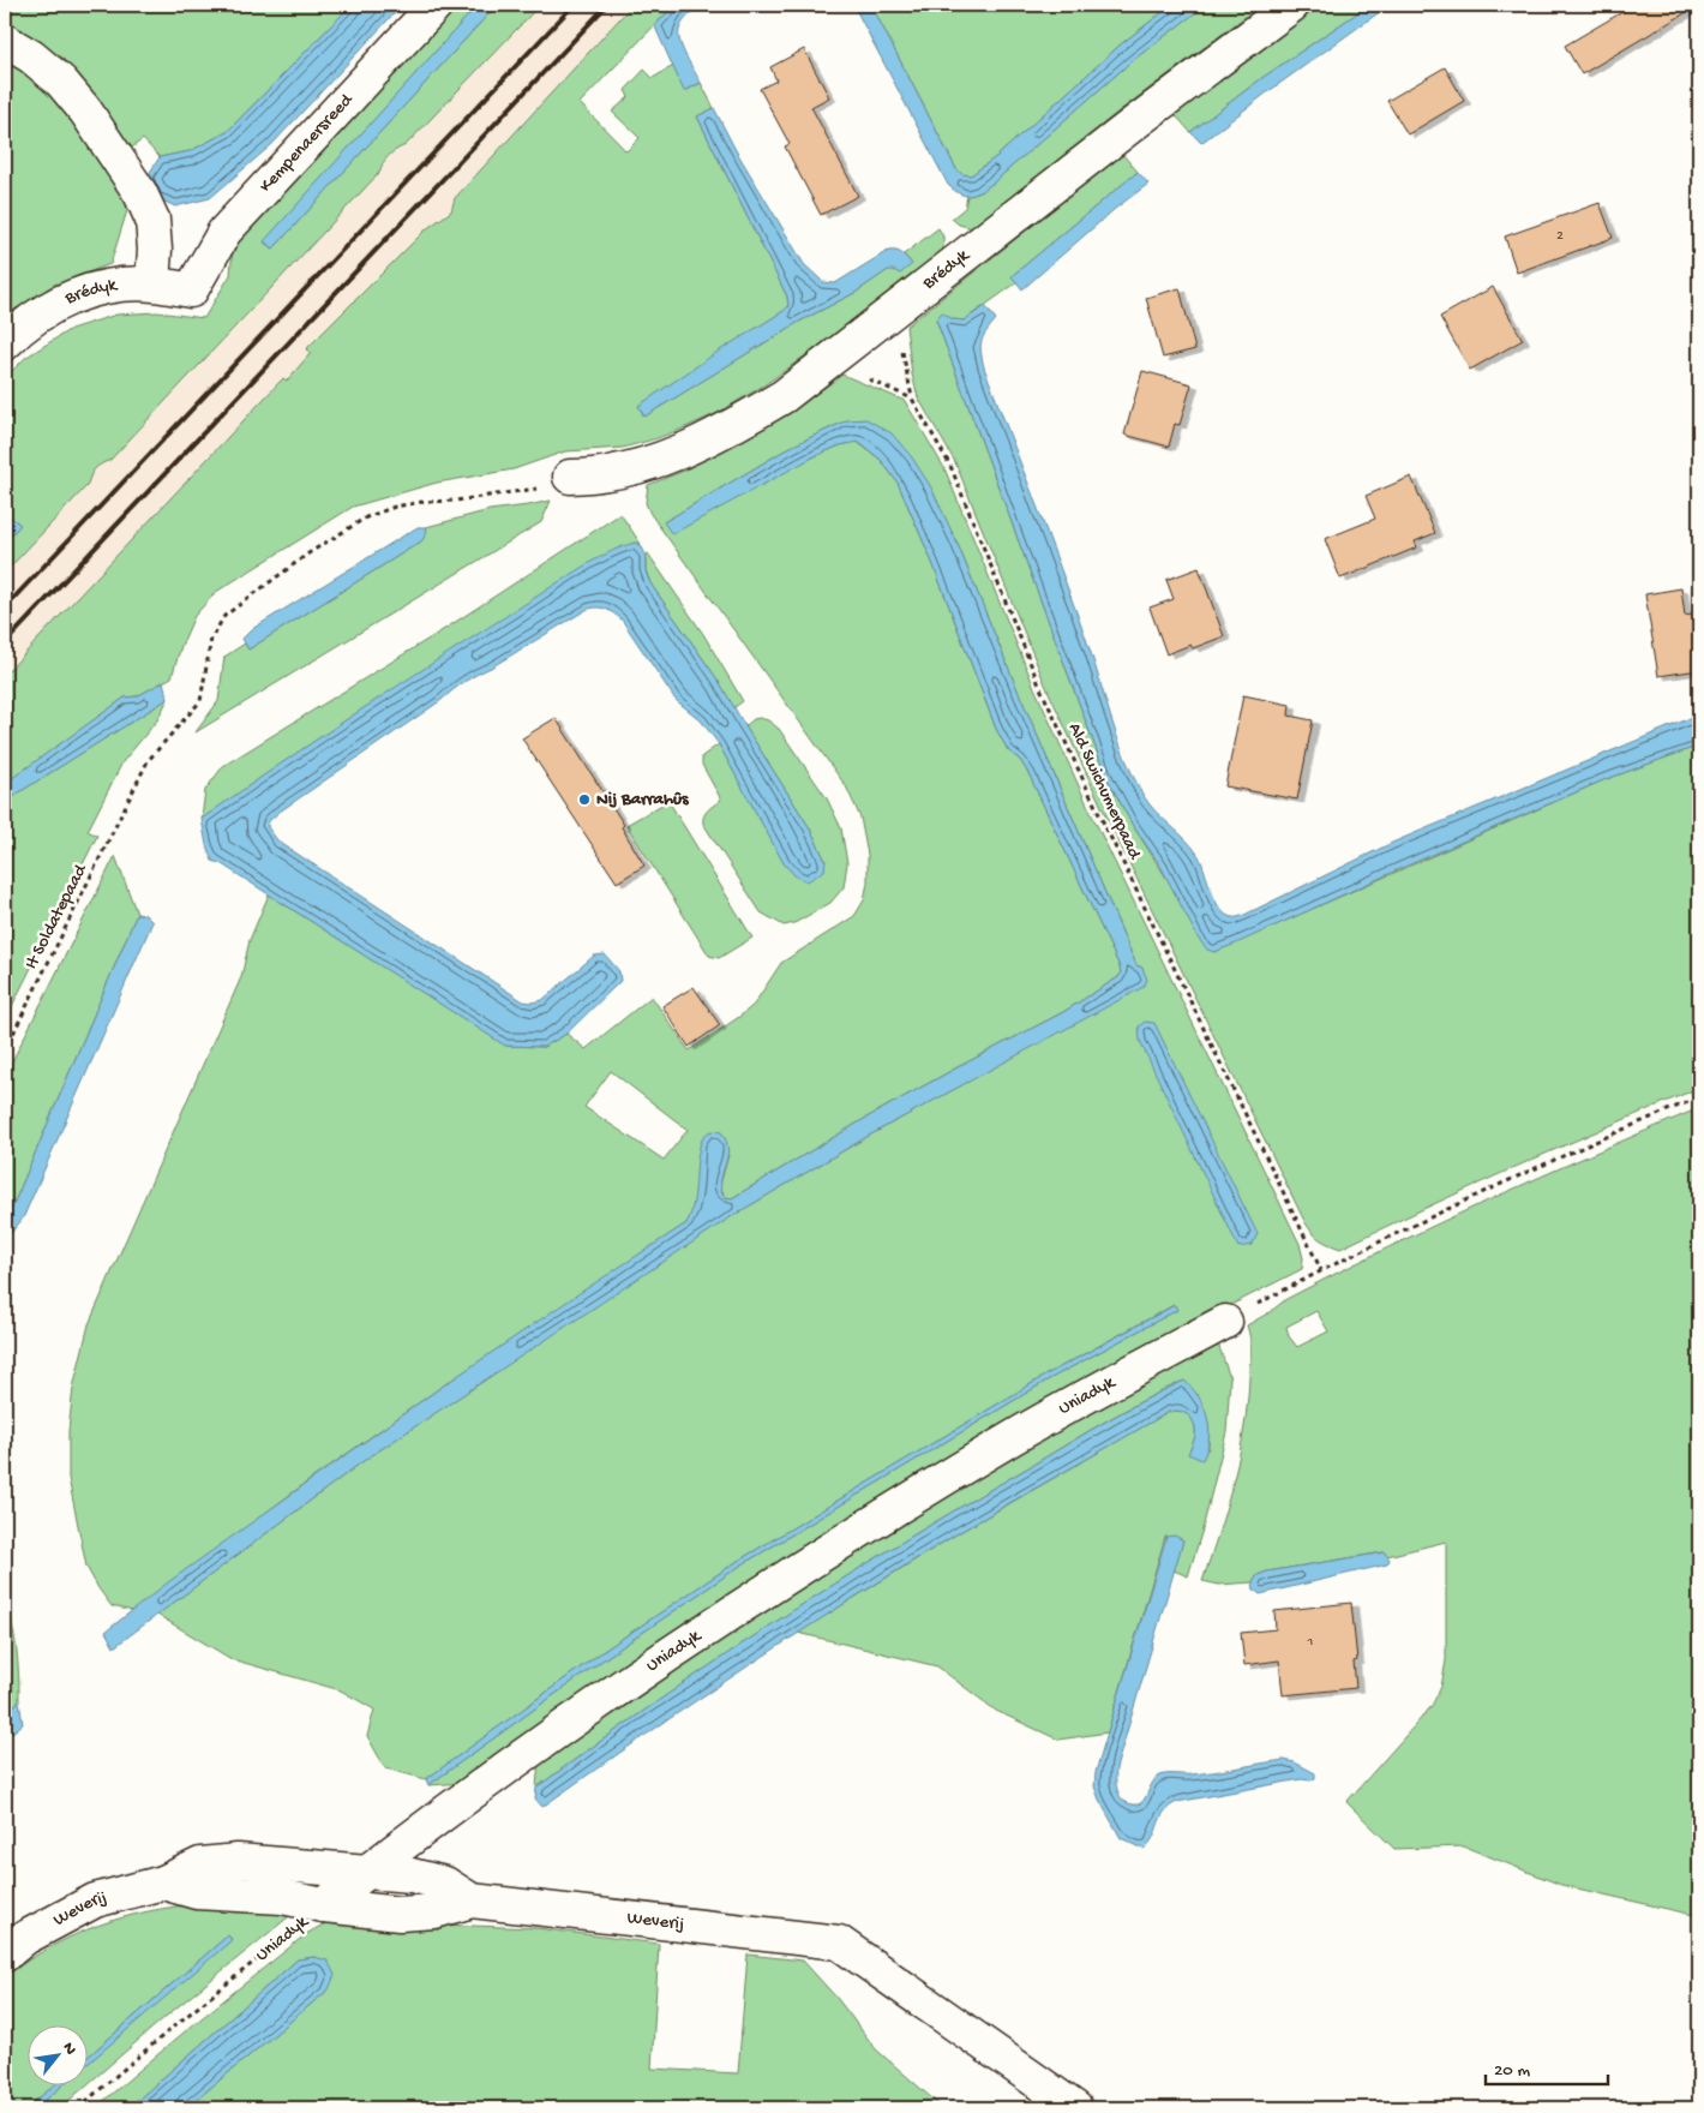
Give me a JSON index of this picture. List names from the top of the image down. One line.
{"streets":{"street":["Kempenaersreed","Brédyk","Uniadyk","Weverij"],"path":["Ald Swichumerpaad","It Soldatepaad"]},"crossings":[["Kempenaersreed","Brédyk"],["Brédyk","Ald Swichumerpaad"],["Brédyk","It Soldatepaad"],["Uniadyk","Weverij"]],"places":["Nij Barrahûs"],"house_numbers":["2","1"],"scale_bar":"20 m","north":"top right"}
